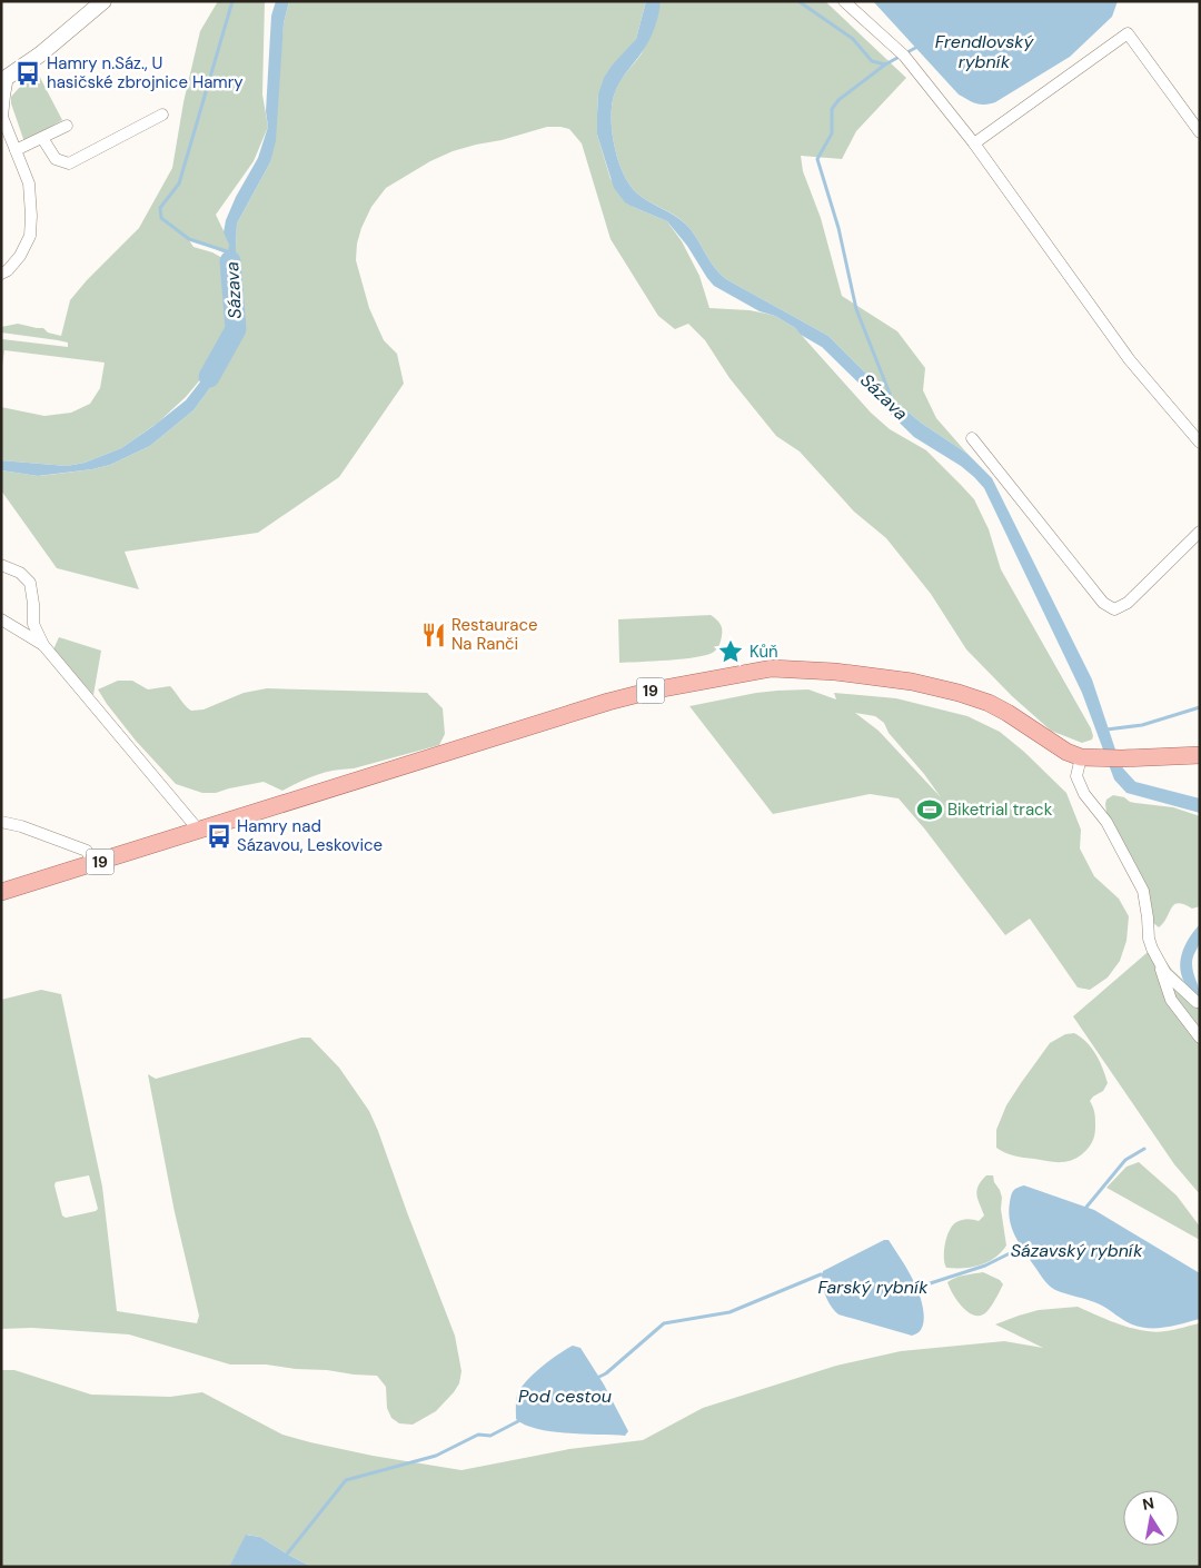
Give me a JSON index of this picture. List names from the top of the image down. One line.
{"streets":{"main road":["19"]},"water":["Frendlovský rybník","Sázava","Sázavský rybník","Farský rybník","Pod cestou"],"places":{"bus stop":["Hamry n.Sáz., U hasičské zbrojnice Hamry","Hamry nad Sázavou, Leskovice"],"restaurant":["Restaurace Na Ranči"],"place":["Kůň"],"sports":["Biketrial track"]},"north":"top"}
